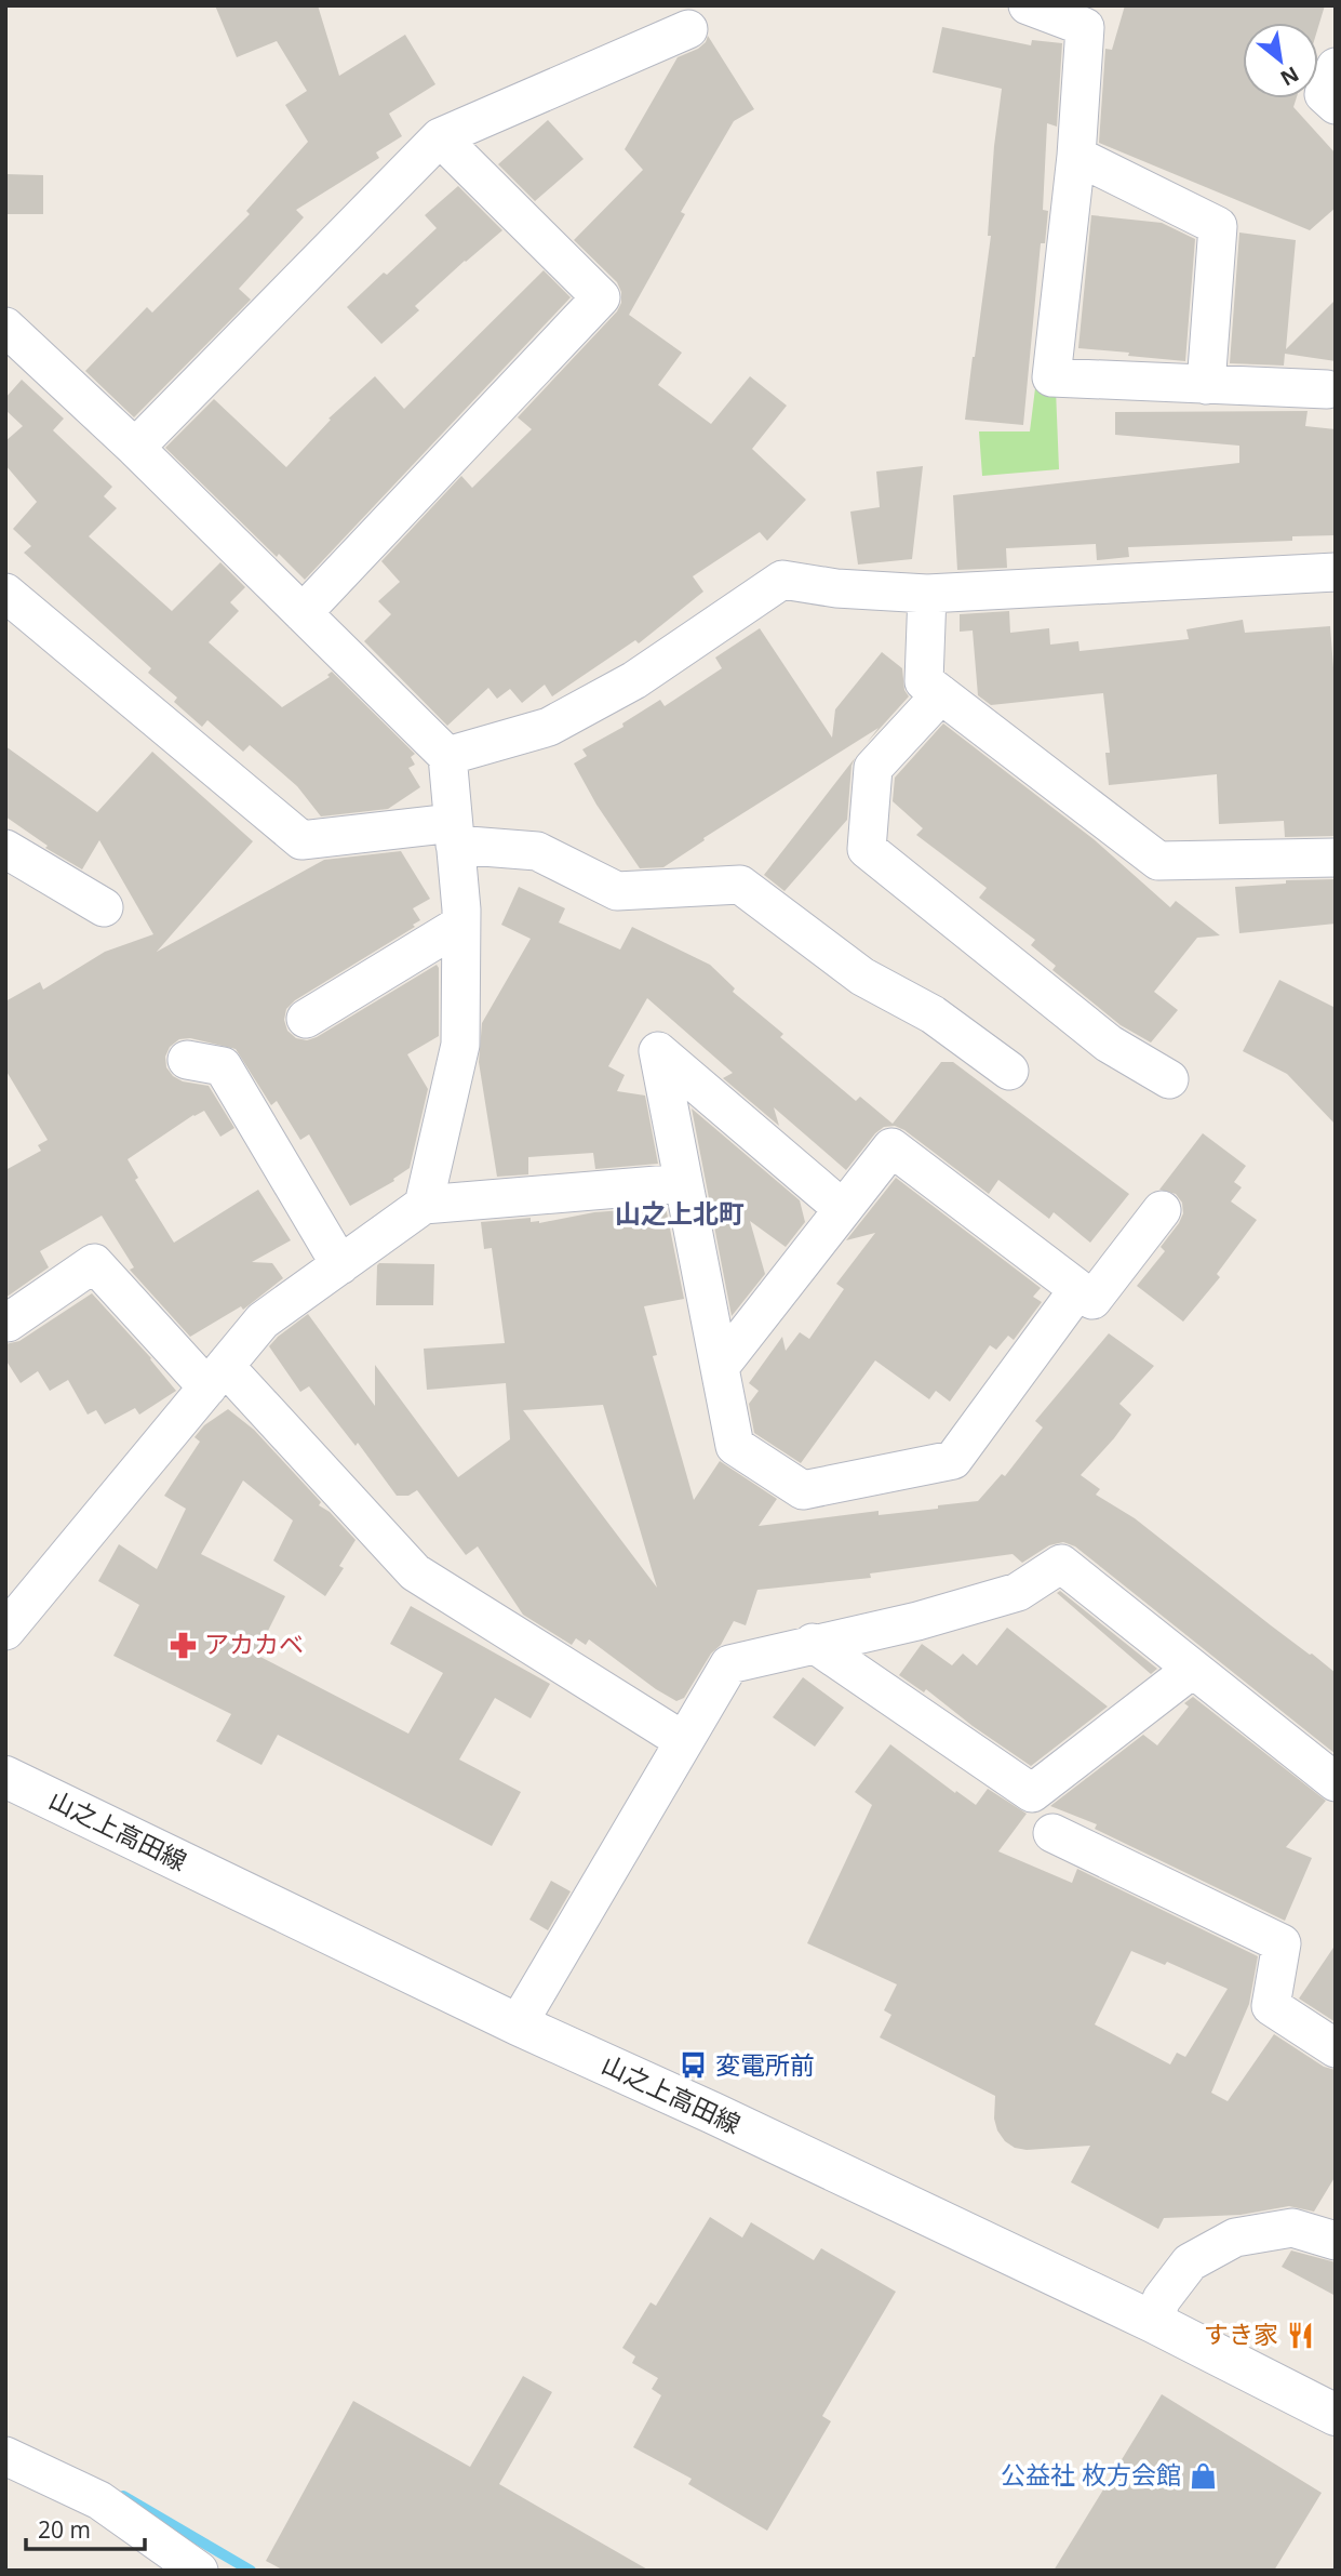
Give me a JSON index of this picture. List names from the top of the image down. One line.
{"streets":{"street":["山之上高田線"]},"districts":["山之上北町"],"places":{"pharmacy":["アカカベ"],"bus stop":["変電所前"],"restaurant":["すき家"],"shop":["公益社 枚方会館"]},"scale_bar":"20 m","north":"bottom right"}
